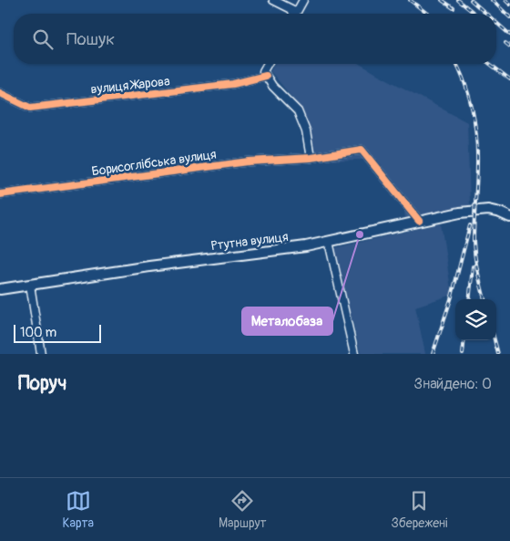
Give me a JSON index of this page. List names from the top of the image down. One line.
{"streets":{"main road":["Ртутна вулиця"],"street":["вулиця Жарова","Борисоглібська вулиця"]},"crossings":[["Борисоглібська вулиця","Ртутна вулиця"]],"places":["Металобаза"],"scale_bar":"100 m","page":{"search":"Пошук","scale":"100 m","heading":["Поруч","Знайдено: 0"],"nav":["Карта","Маршрут","Збережені"]}}
